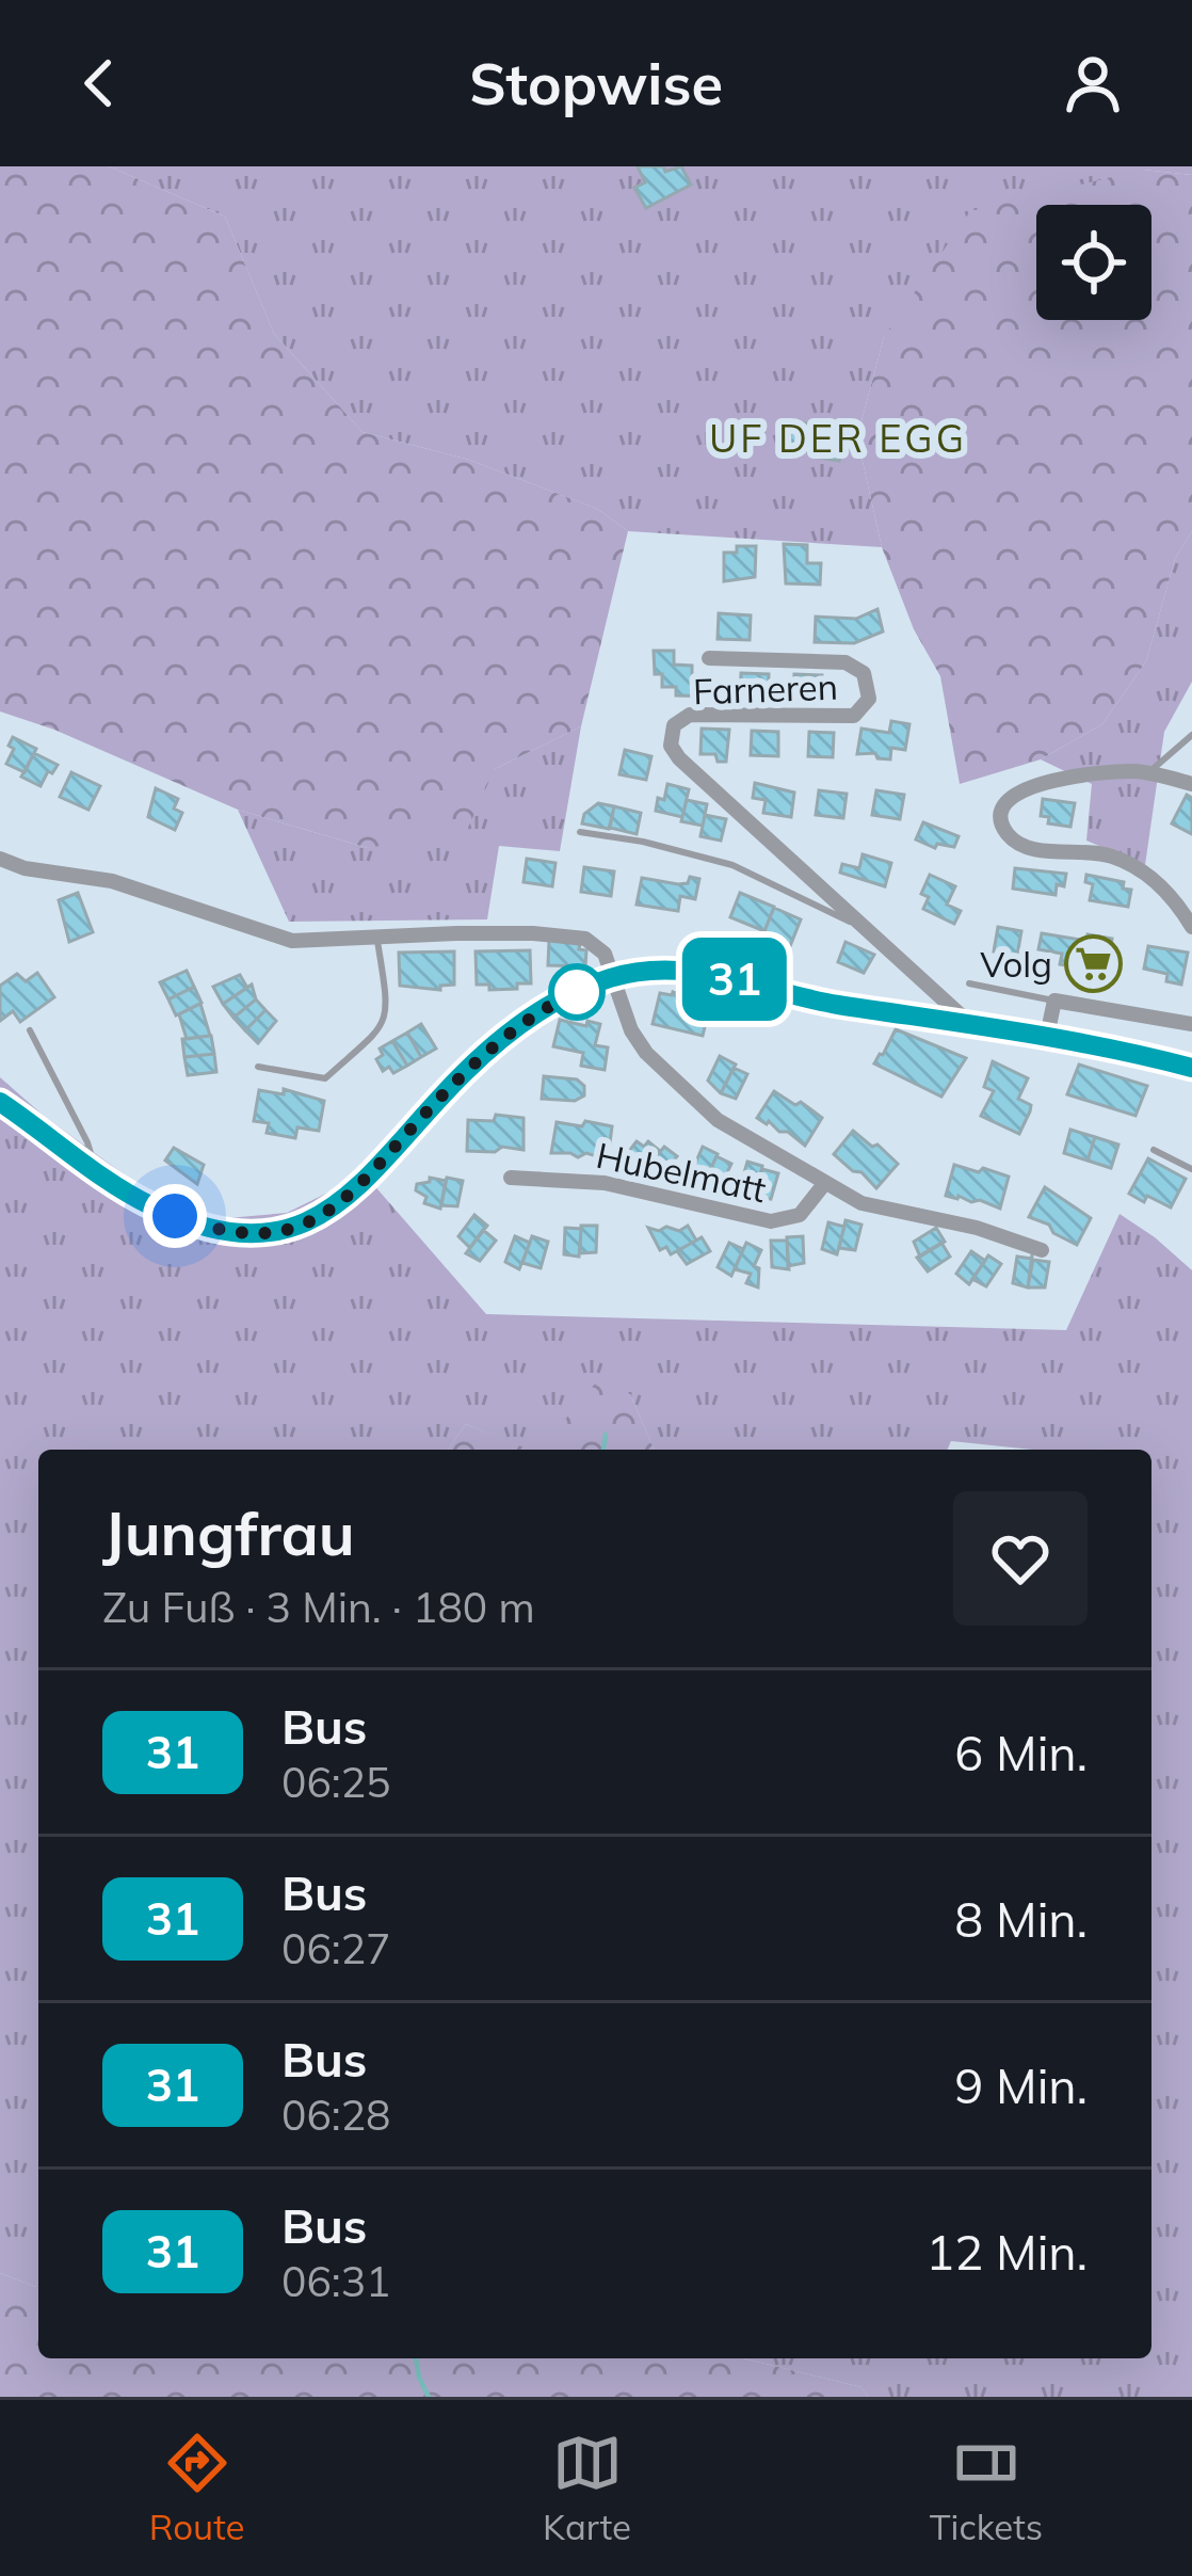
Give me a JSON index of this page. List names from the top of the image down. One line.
{"streets":{"street":["Farneren","Hubelmatt"]},"districts":["UF DER EGG"],"places":{"supermarket":["Volg"]},"lines":["bus line 31"],"page":{"header":"Stopwise","on_map":"31","heading":["Jungfrau","Zu Fuß · 3 Min. · 180 m"],"list":[{"mark":"31","name":"Bus","note":"06:25","value":"6 Min."},{"mark":"31","name":"Bus","note":"06:27","value":"8 Min."},{"mark":"31","name":"Bus","note":"06:28","value":"9 Min."},{"mark":"31","name":"Bus","note":"06:31","value":"12 Min."}],"tabs":["Route","Karte","Tickets"]}}
